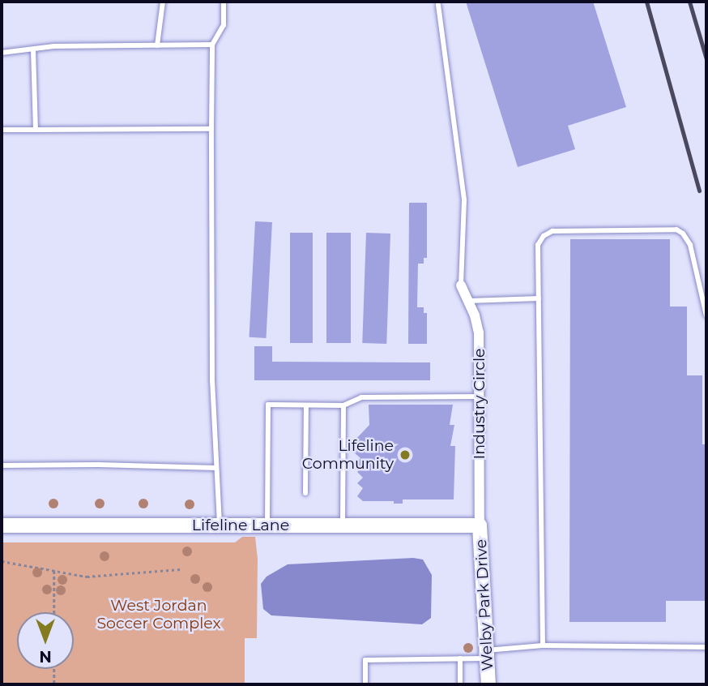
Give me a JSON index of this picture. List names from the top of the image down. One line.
{"streets":{"street":["Industry Circle","Lifeline Lane","Welby Park Drive"]},"crossings":[["Industry Circle","Lifeline Lane"],["Industry Circle","Welby Park Drive"],["Lifeline Lane","Welby Park Drive"]],"parks":["West Jordan Soccer Complex"],"places":["Lifeline Community"],"north":"bottom"}
